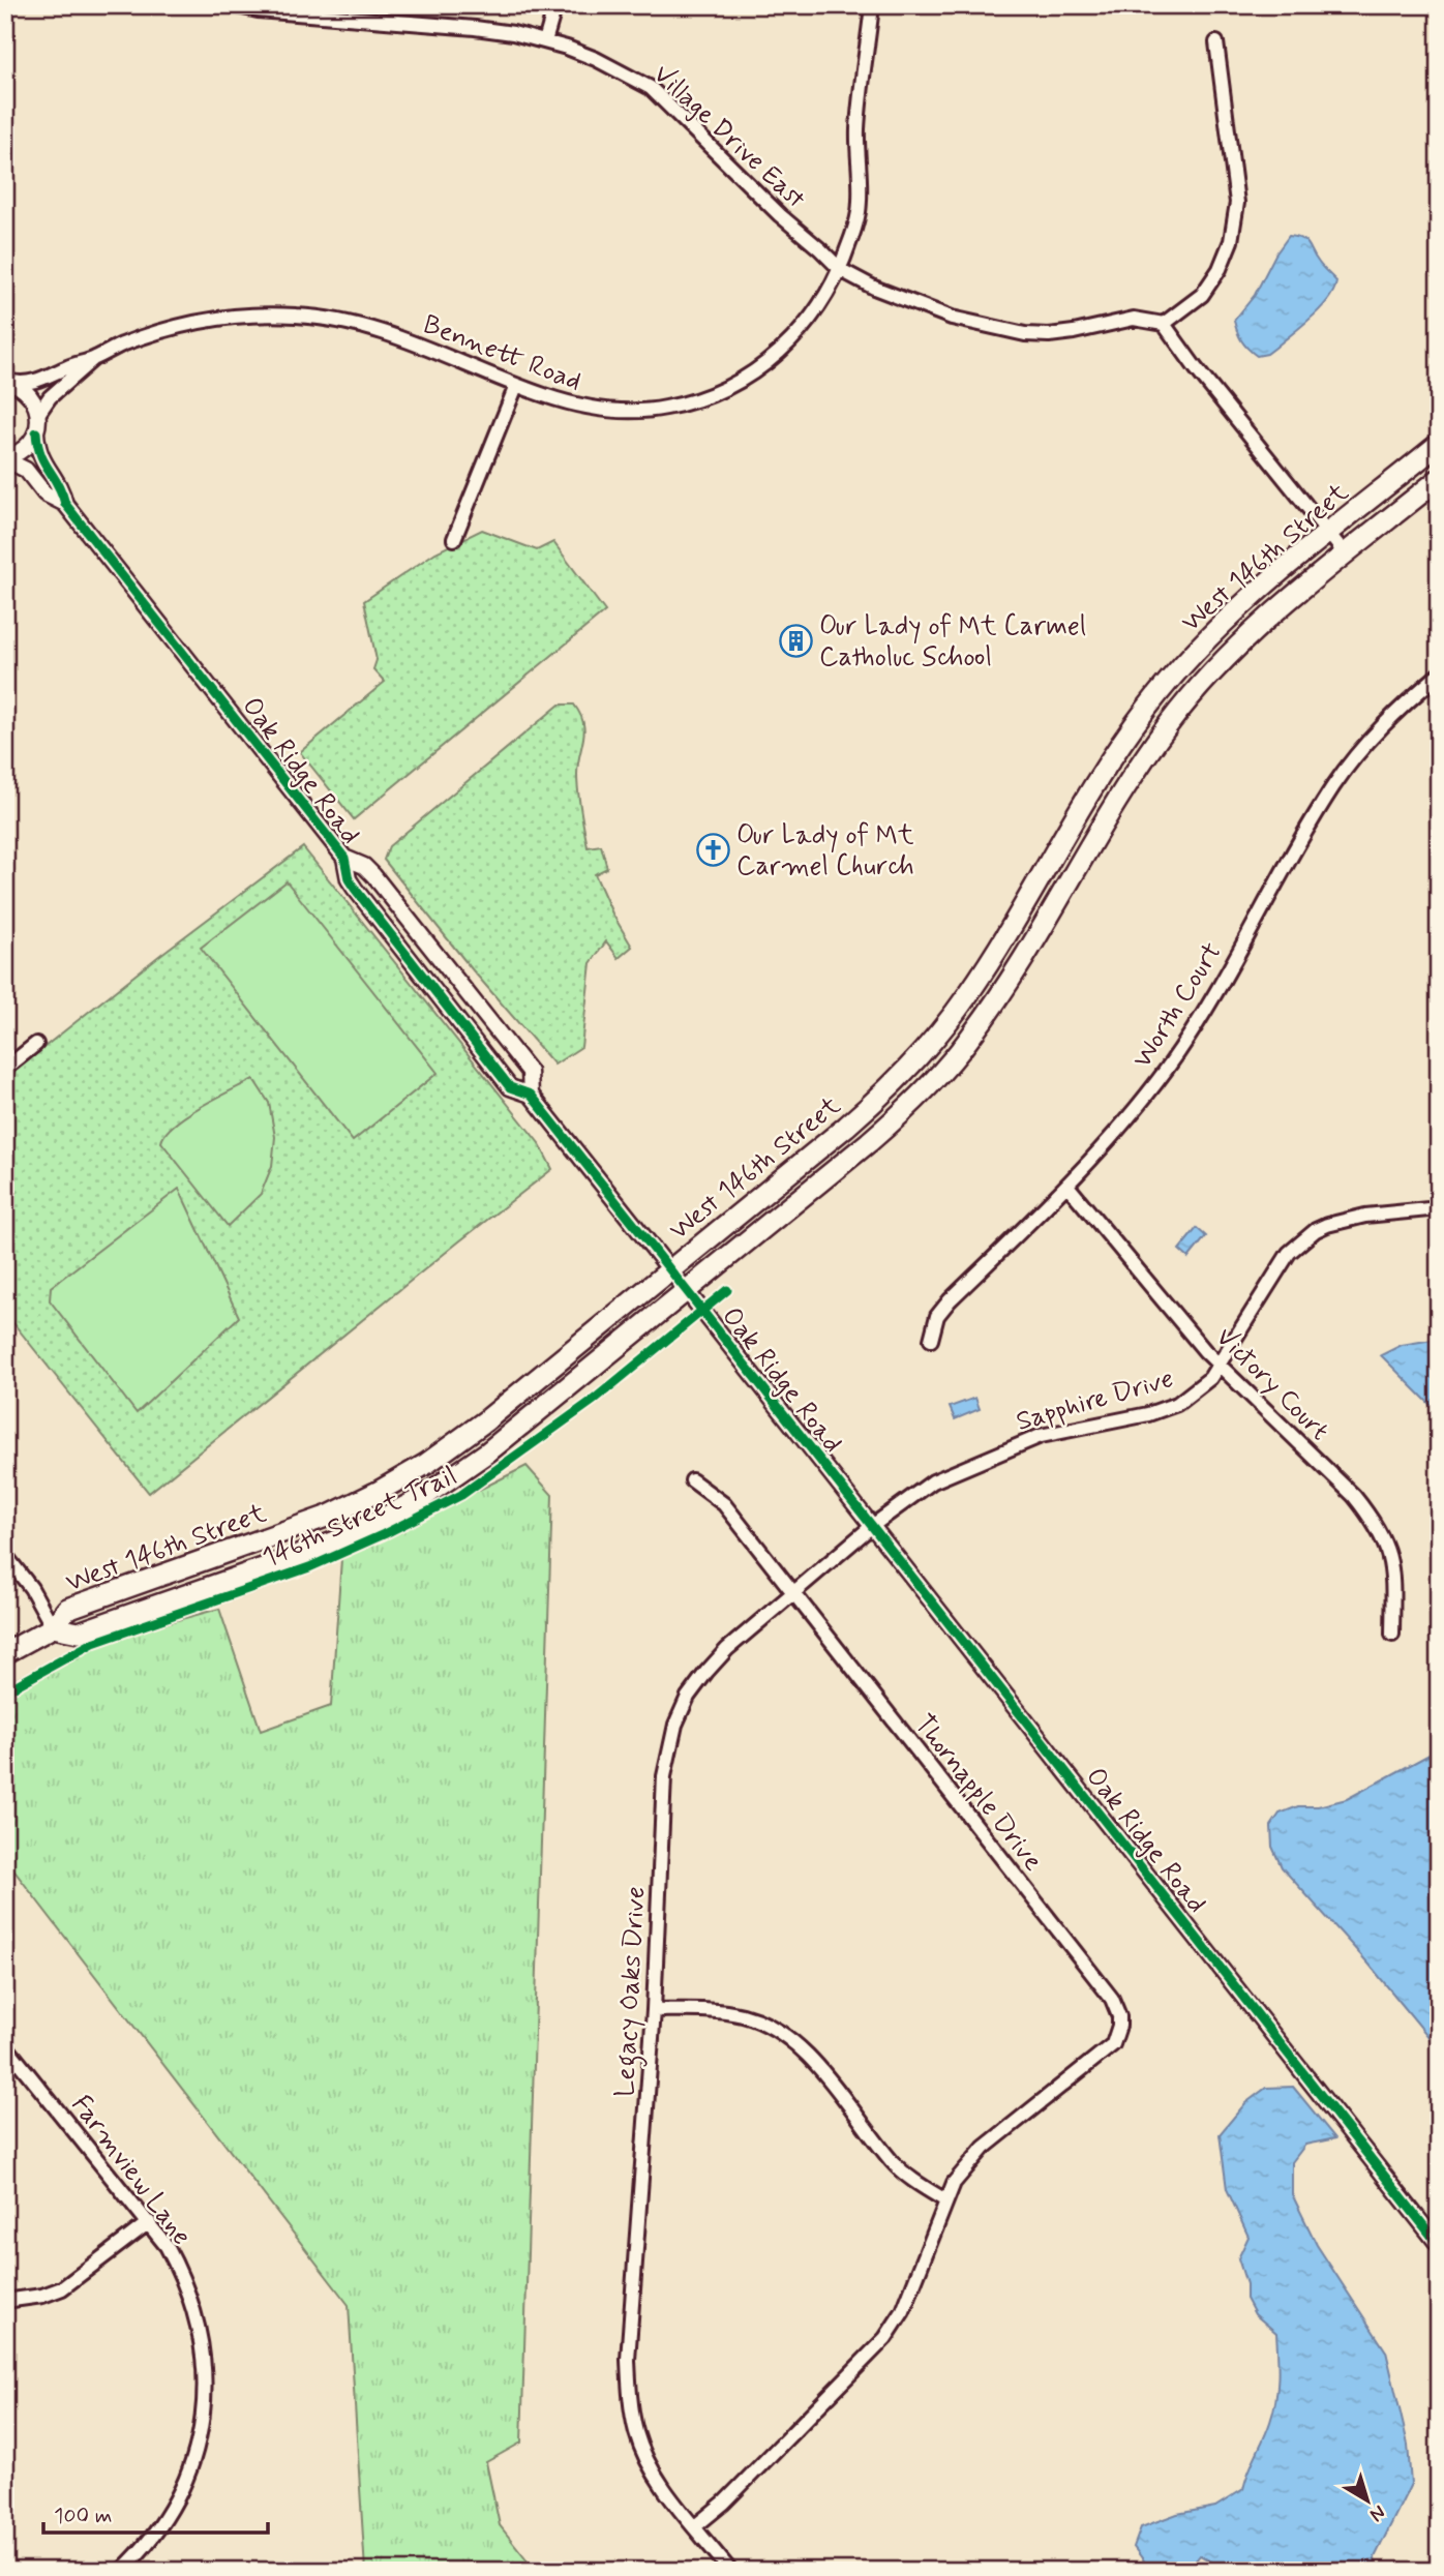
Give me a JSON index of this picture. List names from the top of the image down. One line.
{"streets":{"main road":["West 146th Street"],"street":["Village Drive East","Bennett Road","Oak Ridge Road","Worth Court","Victory Court","Sapphire Drive","Thornapple Drive","Legacy Oaks Drive","Farmview Lane"],"cycle path":["146th Street Trail"]},"crossings":[["Village Drive East","Bennett Road"],["West 146th Street","Oak Ridge Road"],["Oak Ridge Road","Sapphire Drive"],["Oak Ridge Road","Legacy Oaks Drive"],["Worth Court","Victory Court"],["Victory Court","Sapphire Drive"],["Sapphire Drive","Legacy Oaks Drive"],["Thornapple Drive","Legacy Oaks Drive"]],"places":{"building":["Our Lady of Mt Carmel Catholuc School"],"church":["Our Lady of Mt Carmel Church"]},"scale_bar":"100 m","north":"bottom right"}
